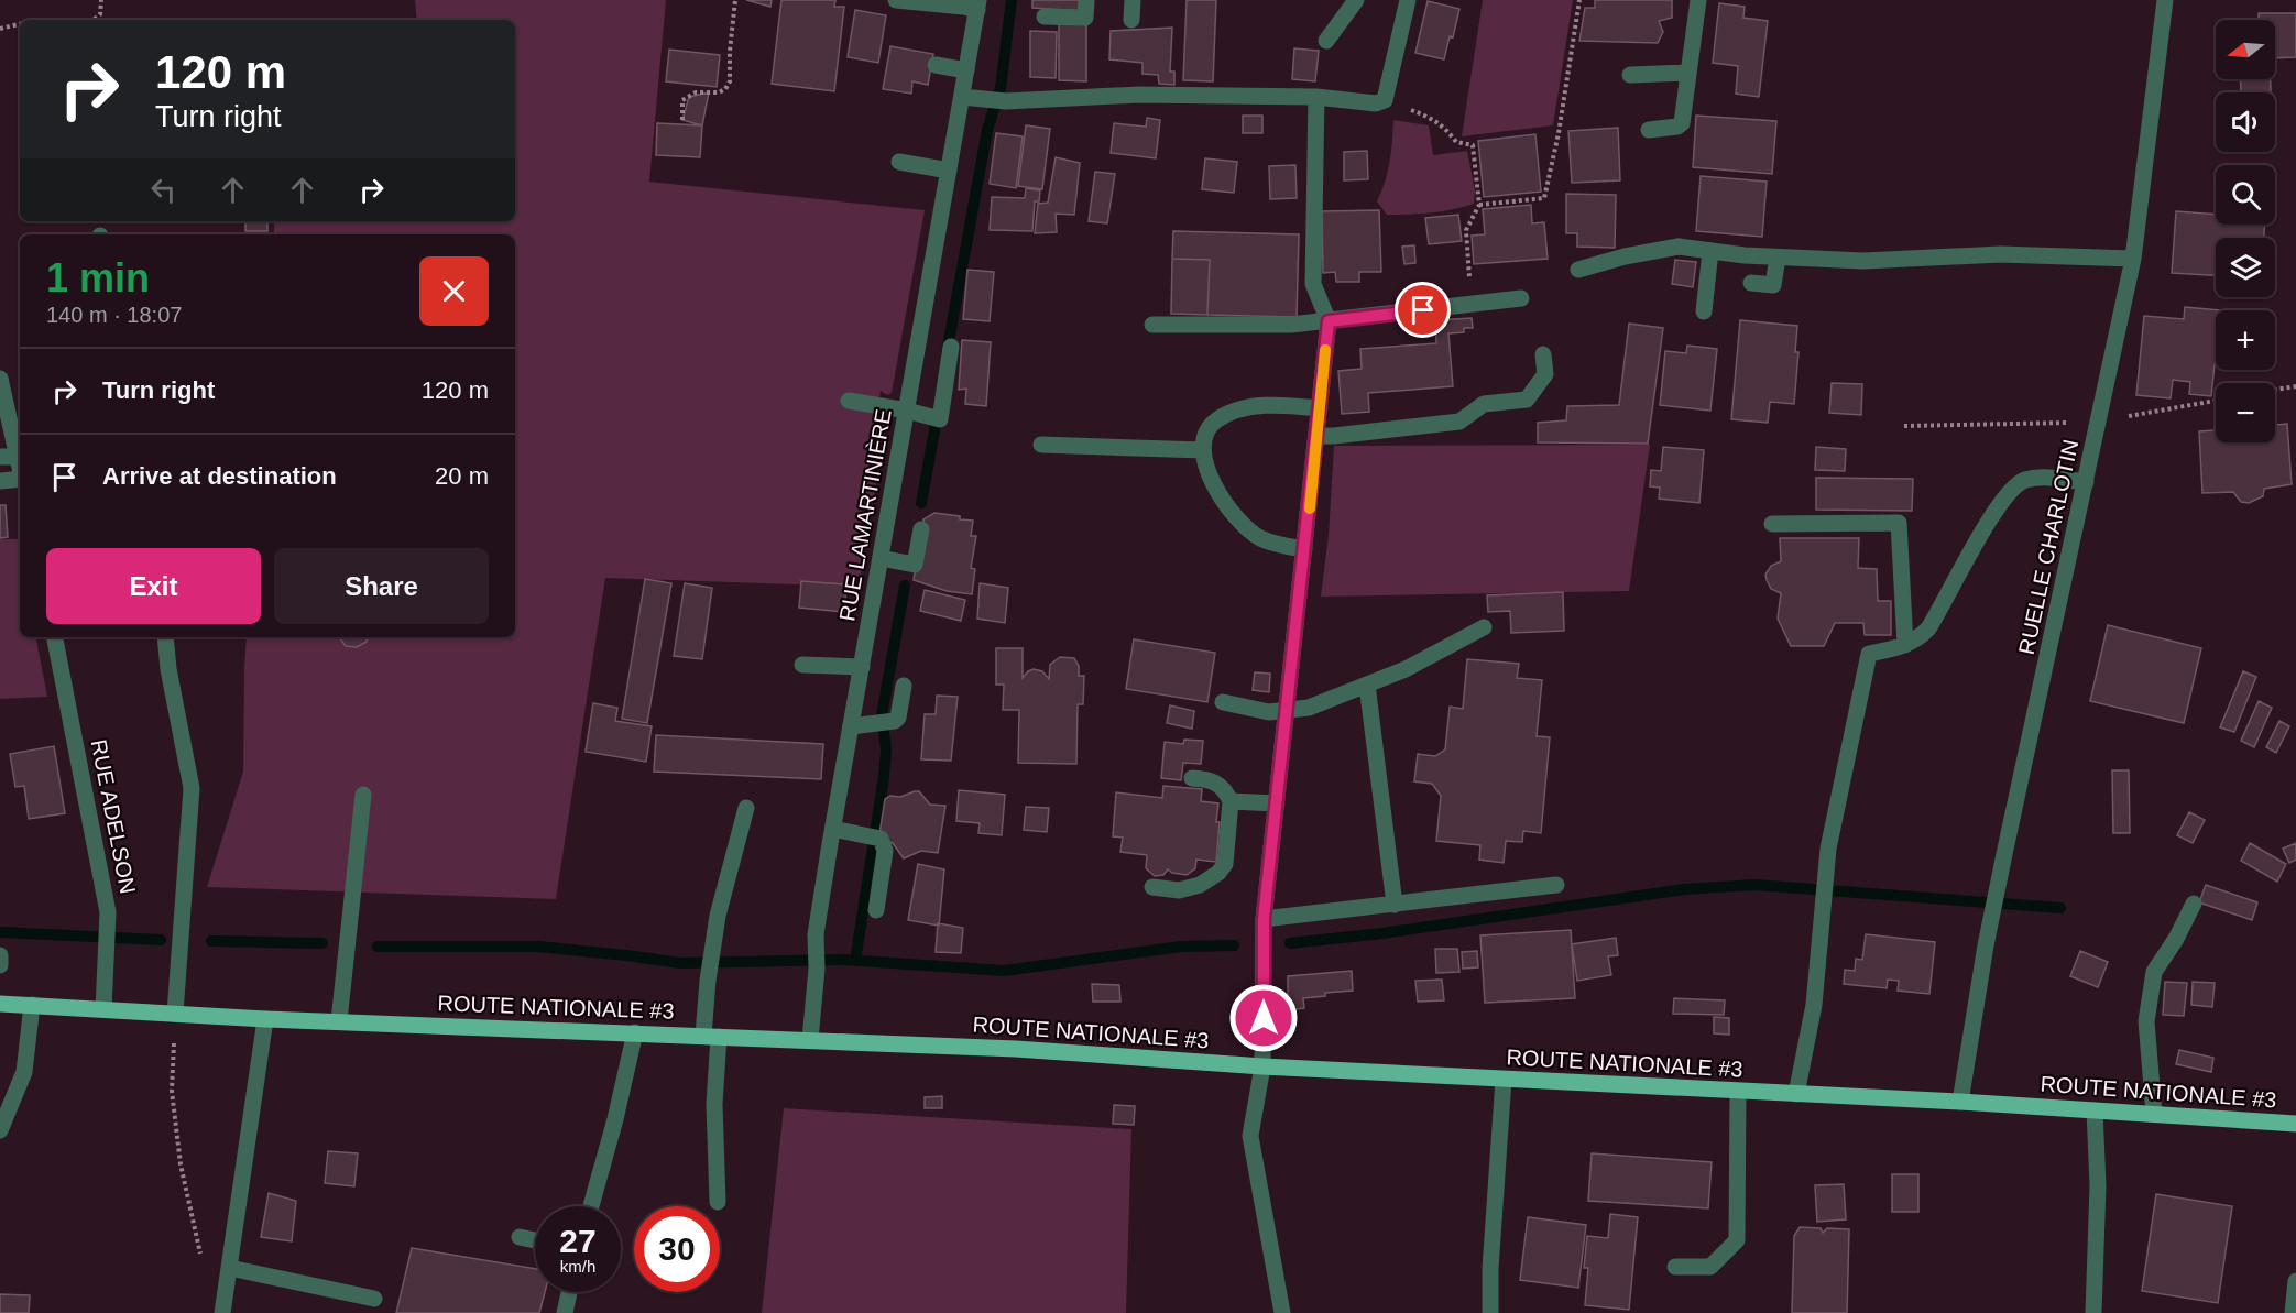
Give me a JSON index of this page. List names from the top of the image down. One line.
{"streets":{"main road":["ROUTE NATIONALE #3"],"street":["RUE LAMARTINIÈRE","RUELLE CHARLOTIN","RUE ADELSON"]},"crossings":[["RUE LAMARTINIÈRE","ROUTE NATIONALE #3"],["RUELLE CHARLOTIN","ROUTE NATIONALE #3"],["RUE ADELSON","ROUTE NATIONALE #3"]],"north":"left","page":{"map_buttons":["+","−"],"turn":["120 m","Turn right"],"heading":["1 min","140 m · 18:07"],"list":[{"name":"Turn right","value":"120 m"},{"name":"Arrive at destination","value":"20 m"}],"buttons":["Exit","Share"],"speed":"27 km/h","limit":"30"}}
